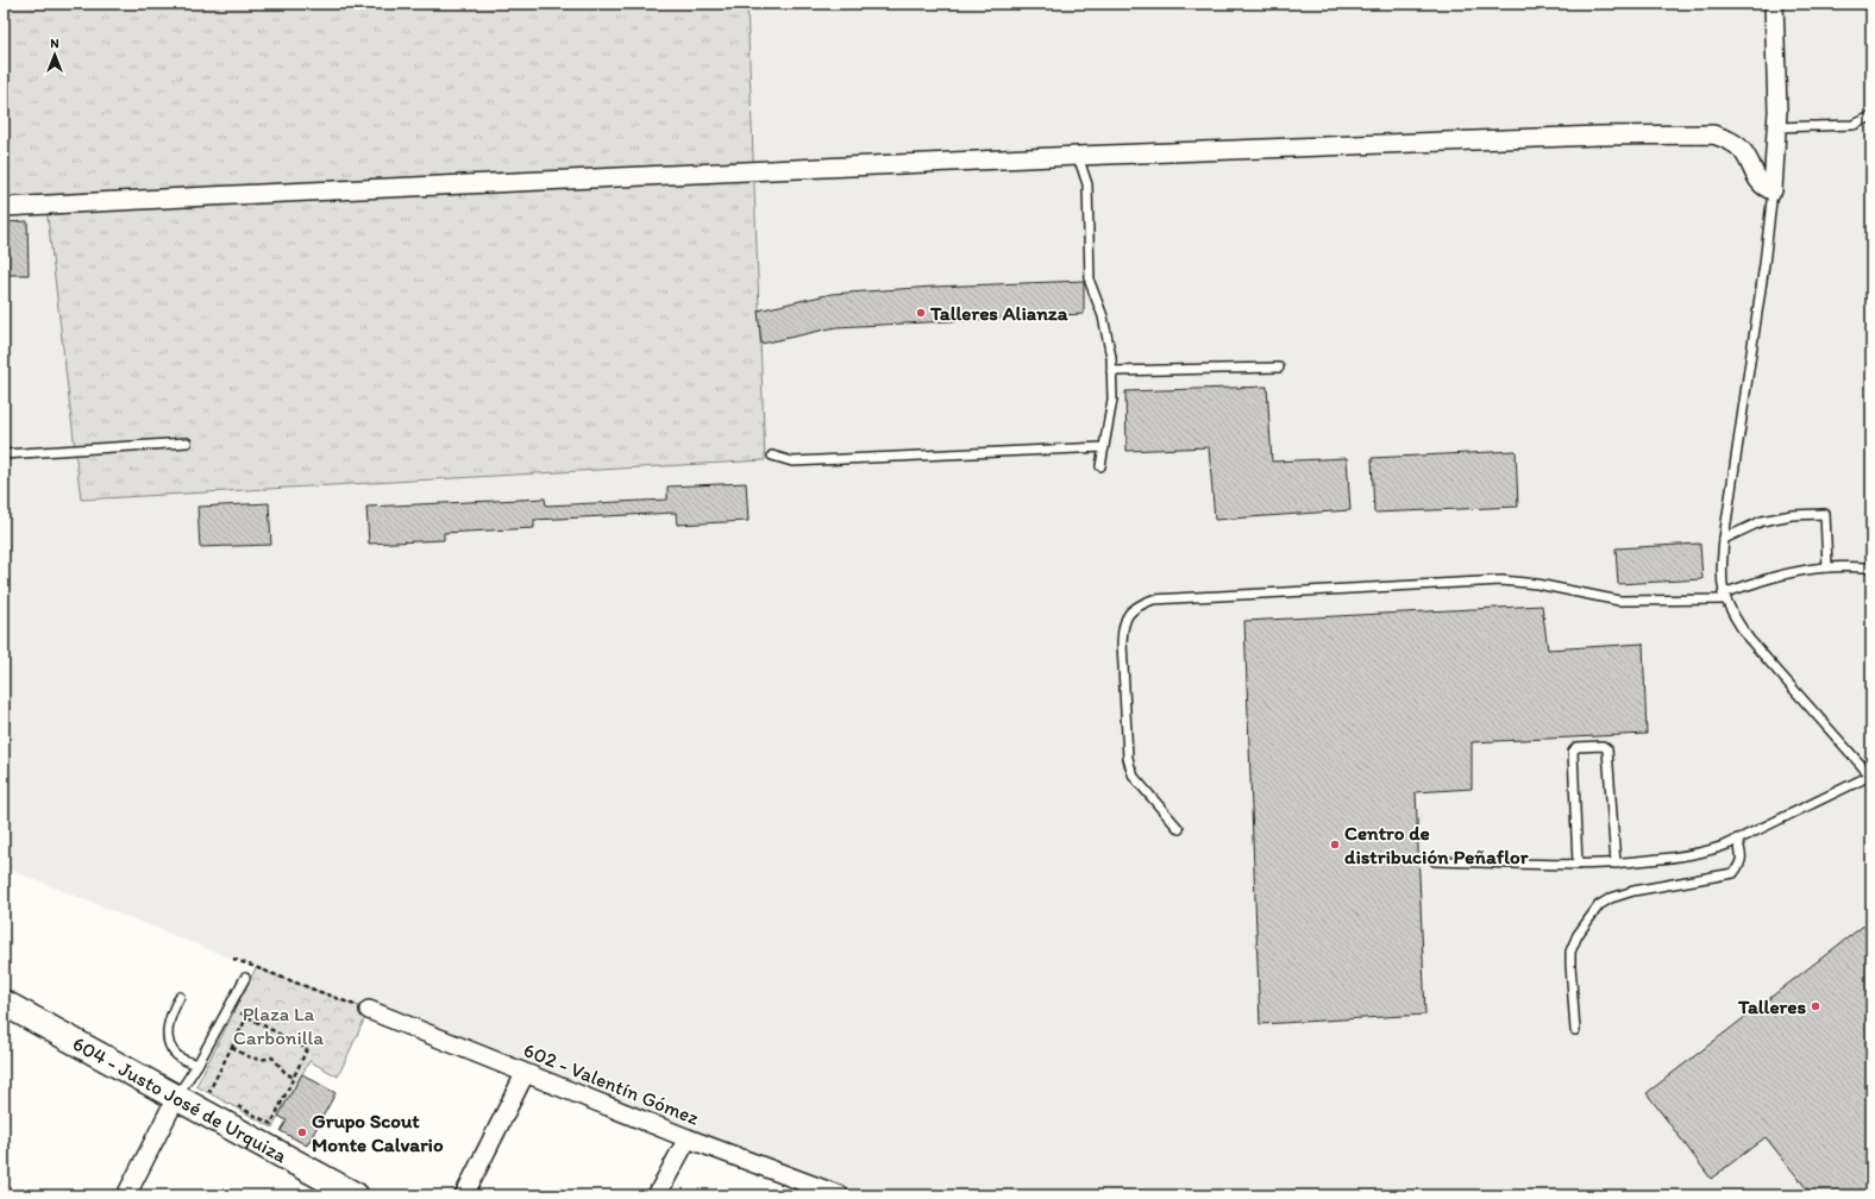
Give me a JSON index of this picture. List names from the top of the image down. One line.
{"streets":{"main road":["604 - Justo José de Urquiza"],"street":["602 - Valentín Gómez"]},"parks":["Plaza La Carbonilla"],"places":["Talleres Alianza","Centro de distribución Peñaflor","Talleres","Grupo Scout Monte Calvario"],"north":"top"}
